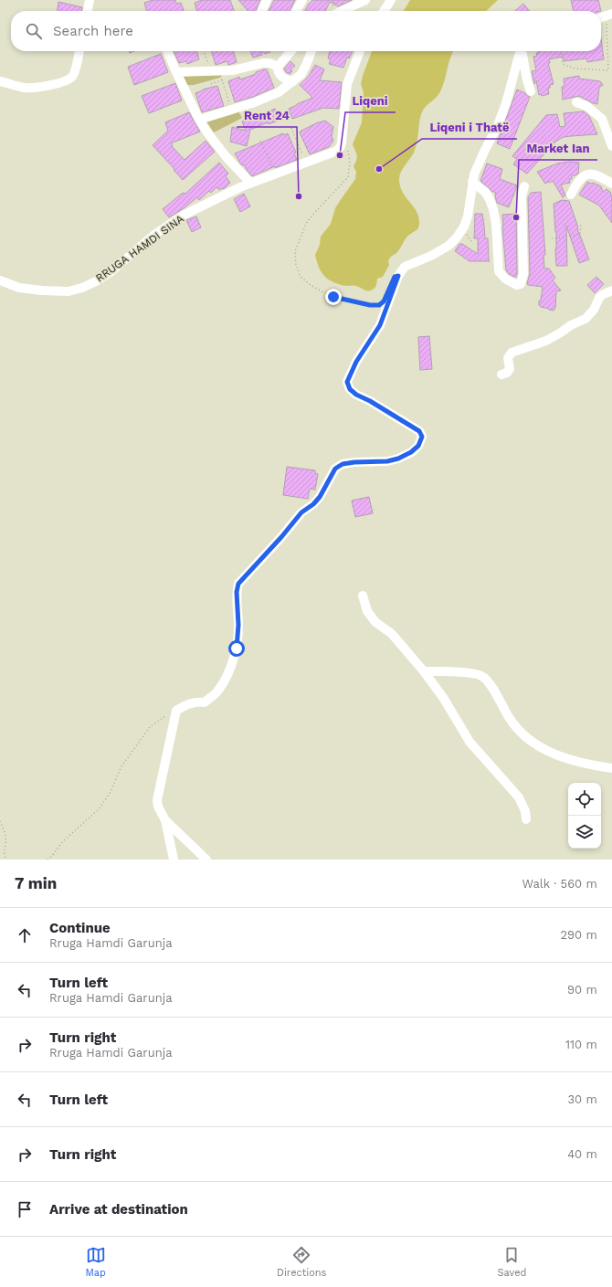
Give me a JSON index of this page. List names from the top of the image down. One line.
{"streets":{"street":["RRUGA HAMDI SINA"]},"places":["Liqeni","Liqeni i Thatë","Rent 24","Market Ian"],"page":{"search":"Search here","heading":["7 min","Walk · 560 m"],"list":[["Continue","Rruga Hamdi Garunja","290 m"],["Turn left","Rruga Hamdi Garunja","90 m"],["Turn right","Rruga Hamdi Garunja","110 m"],["Turn left","30 m"],["Turn right","40 m"],"Arrive at destination"],"nav":["Map","Directions","Saved"]}}
